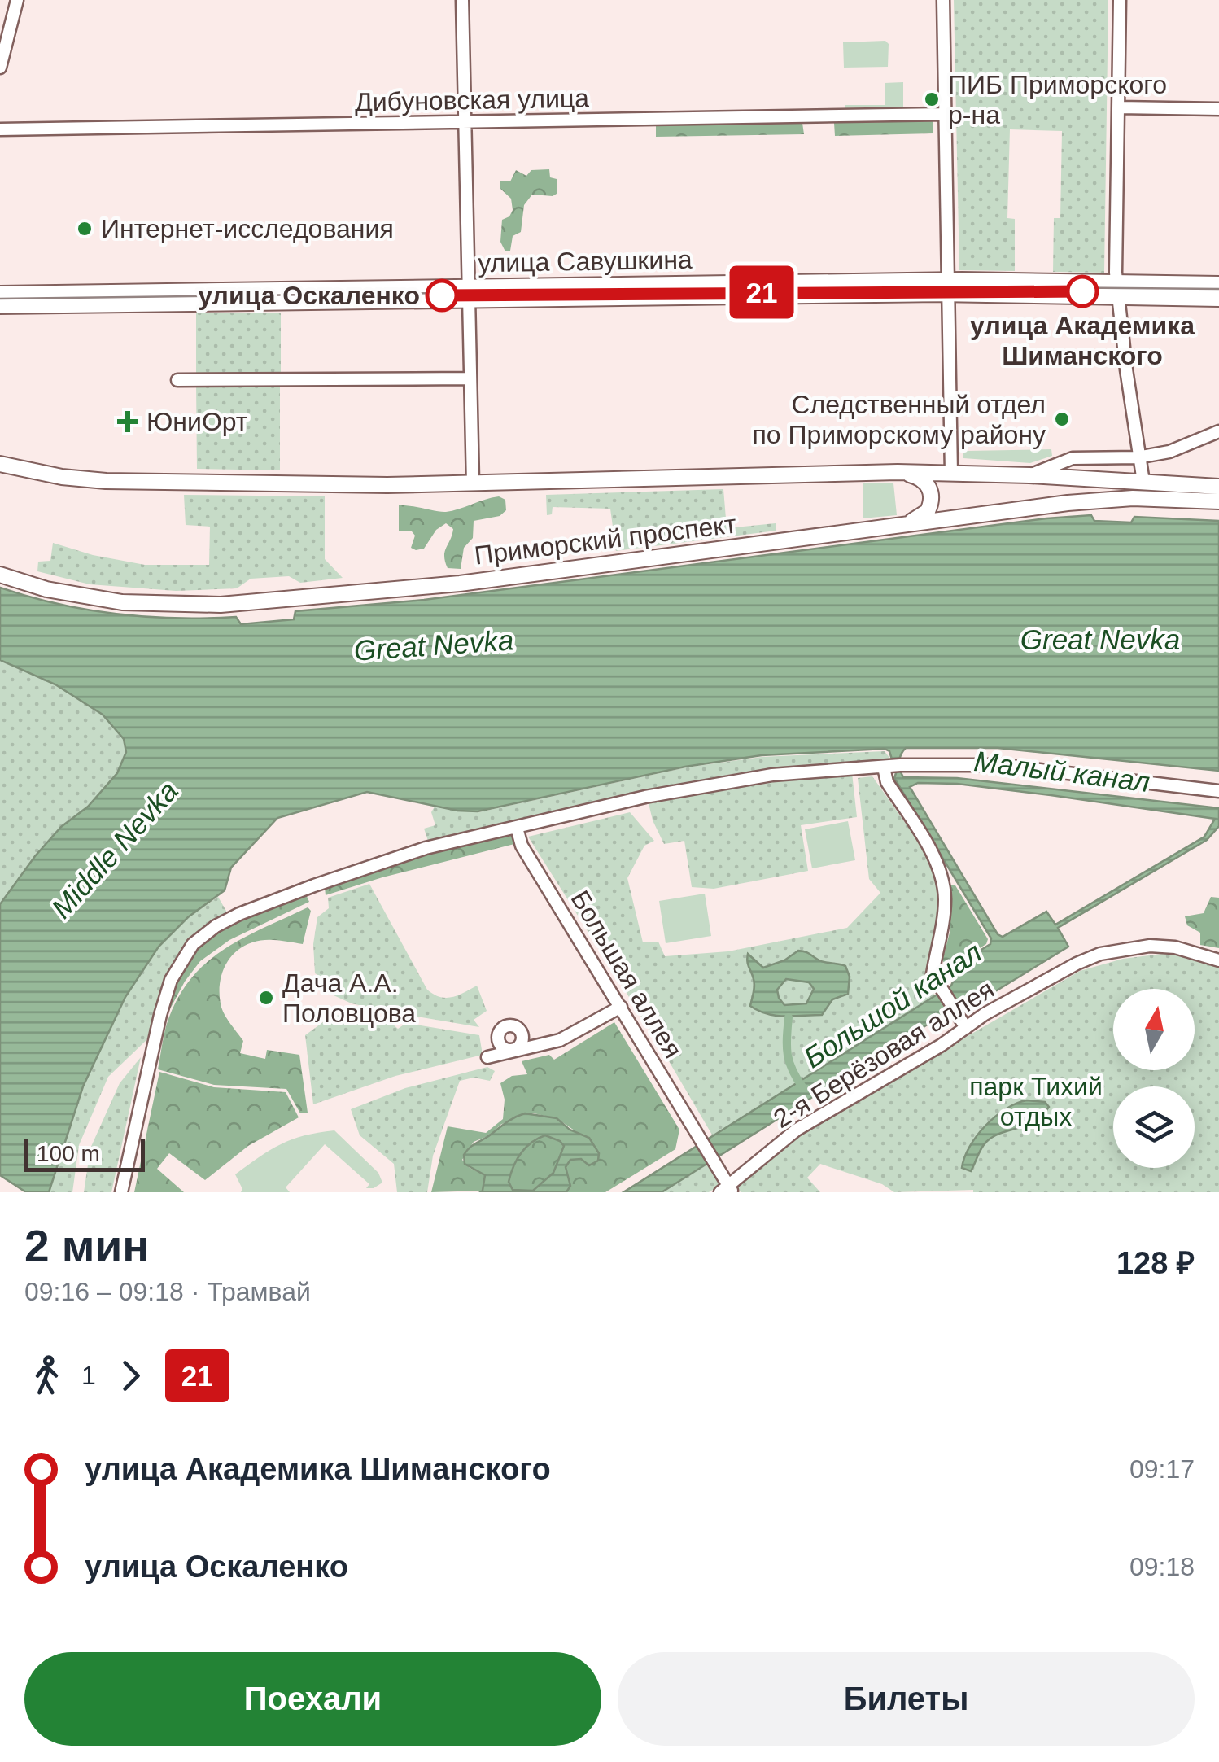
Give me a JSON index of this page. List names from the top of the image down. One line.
{"streets":{"main road":["улица Савушкина","Приморский проспект"],"street":["Дибуновская улица","Большая аллея","2-я Берёзовая аллея"]},"crossings":[["Большая аллея","2-я Берёзовая аллея"]],"water":["Great Nevka","Малый канал","Middle Nevka","Большой канал"],"parks":["парк Тихий отдых"],"places":{"other":["ПИБ Приморского р-на","Интернет-исследования","улица Академика Шиманского","улица Оскаленко","Следственный отдел по Приморскому району","Дача А.А. Половцова"],"health":["ЮниОрт"]},"lines":["tram line 21"],"scale_bar":"100 m","north":"top","page":{"on_map":"21","scale":"100 m","heading":["2 мин","09:16 – 09:18 · Трамвай","128 ₽"],"legs":["1","21"],"list":[{"name":"улица Академика Шиманского","value":"09:17"},{"name":"улица Оскаленко","value":"09:18"}],"buttons":["Поехали","Билеты"]}}
